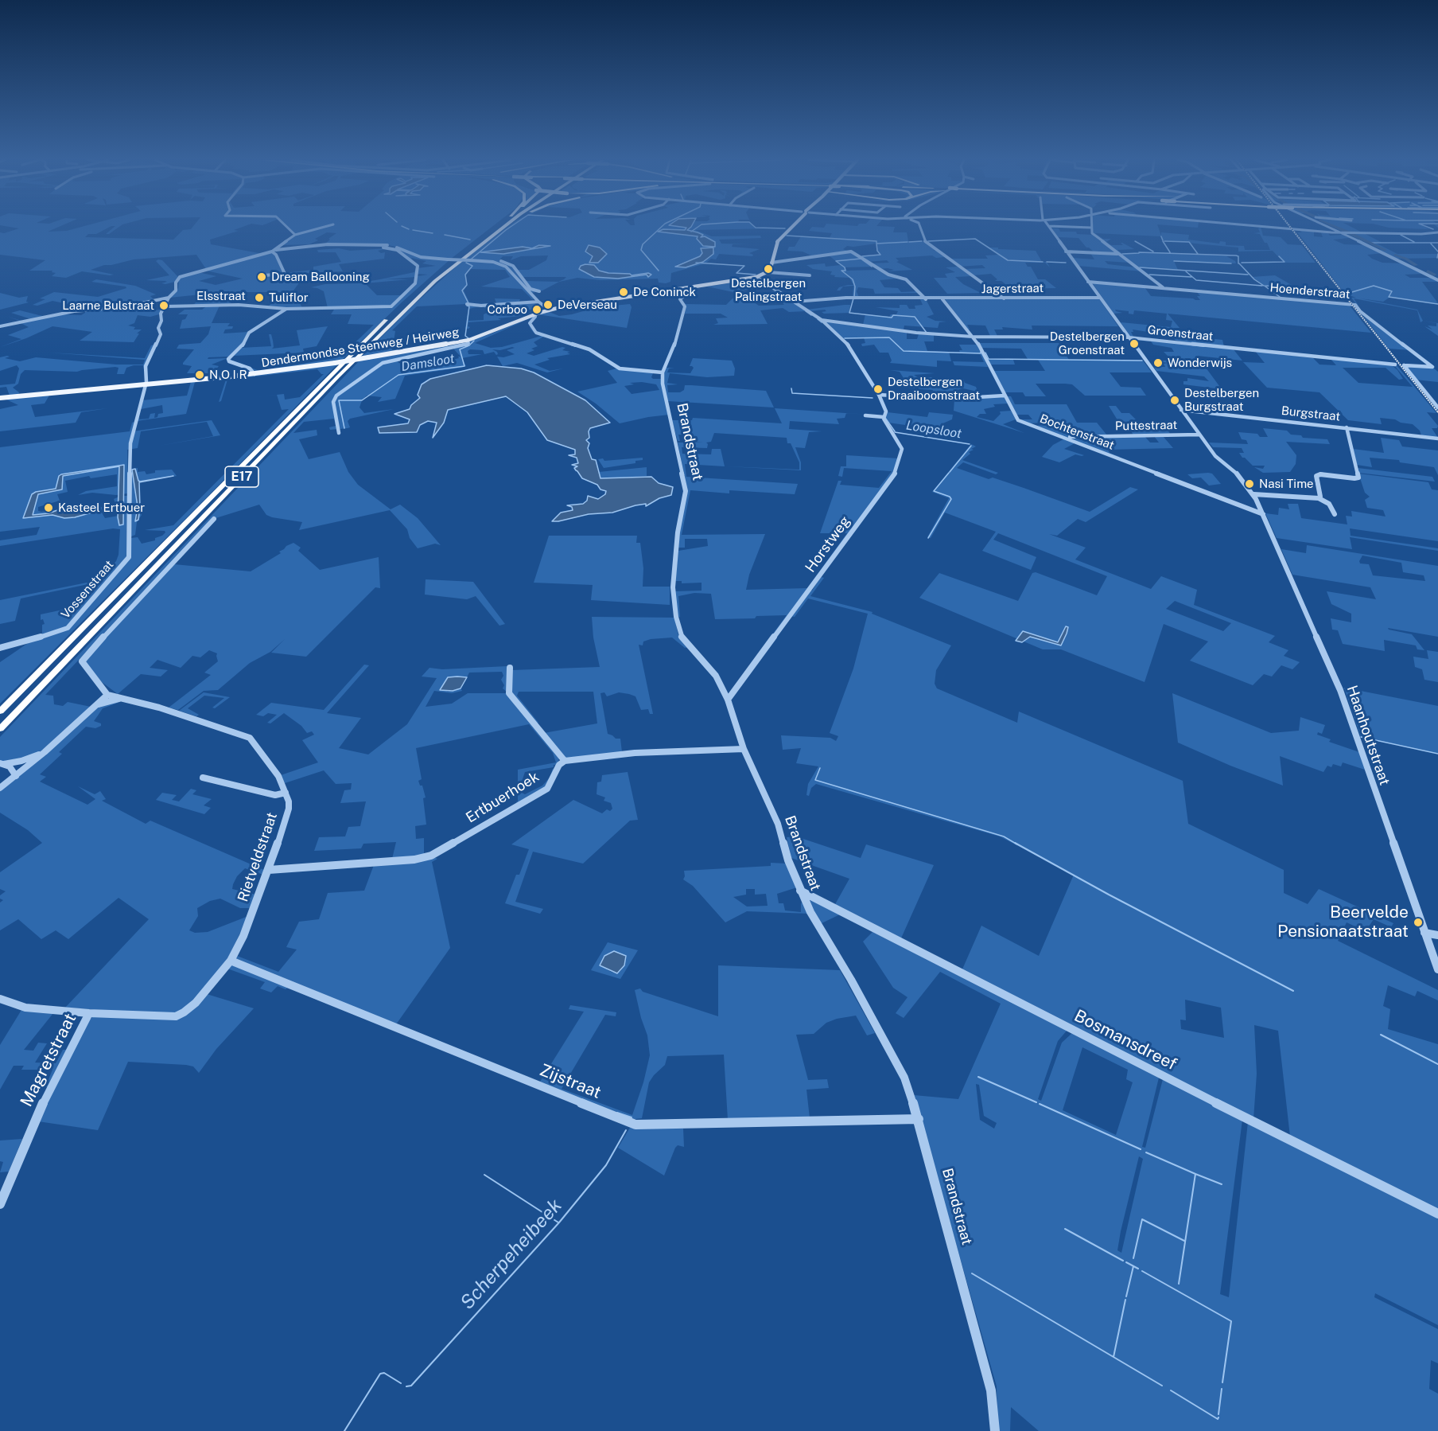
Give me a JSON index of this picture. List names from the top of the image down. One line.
{"streets":{"highway":["E17"],"main road":["Dendermondse Steenweg / Heirweg"],"street":["Jagerstraat","Hoenderstraat","Elsstraat","Groenstraat","Burgstraat","Puttestraat","Bochtenstraat","Brandstraat","Horstweg","Vossenstraat","Haanhoutstraat","Ertbuerhoek","Rietveldstraat","Bosmansdreef","Magretstraat","Zijstraat"]},"crossings":[["Jagerstraat","Bochtenstraat"],["Jagerstraat","Horstweg"],["Jagerstraat","Haanhoutstraat"],["Elsstraat","Vossenstraat"],["Groenstraat","Bochtenstraat"],["Groenstraat","Horstweg"],["Groenstraat","Haanhoutstraat"],["Dendermondse Steenweg / Heirweg","Horstweg"],["Dendermondse Steenweg / Heirweg","Vossenstraat"],["Burgstraat","Haanhoutstraat"],["Puttestraat","Bochtenstraat"],["Puttestraat","Haanhoutstraat"],["Bochtenstraat","Haanhoutstraat"],["Brandstraat","Horstweg"],["Brandstraat","Bosmansdreef"],["Brandstraat","Zijstraat"],["Ertbuerhoek","Rietveldstraat"],["Rietveldstraat","Magretstraat"],["Rietveldstraat","Zijstraat"]],"water":["Damsloot","Loopsloot","Scherpeheibeek"],"places":["Destelbergen Palingstraat","Dream Ballooning","De Coninck","Tuliflor","DeVerseau","Laarne Bulstraat","Corboo","Destelbergen Groenstraat","Wonderwijs","N O I R","Destelbergen Draaiboomstraat","Destelbergen Burgstraat","Nasi Time","Kasteel Ertbuer","Beervelde Pensionaatstraat"]}
